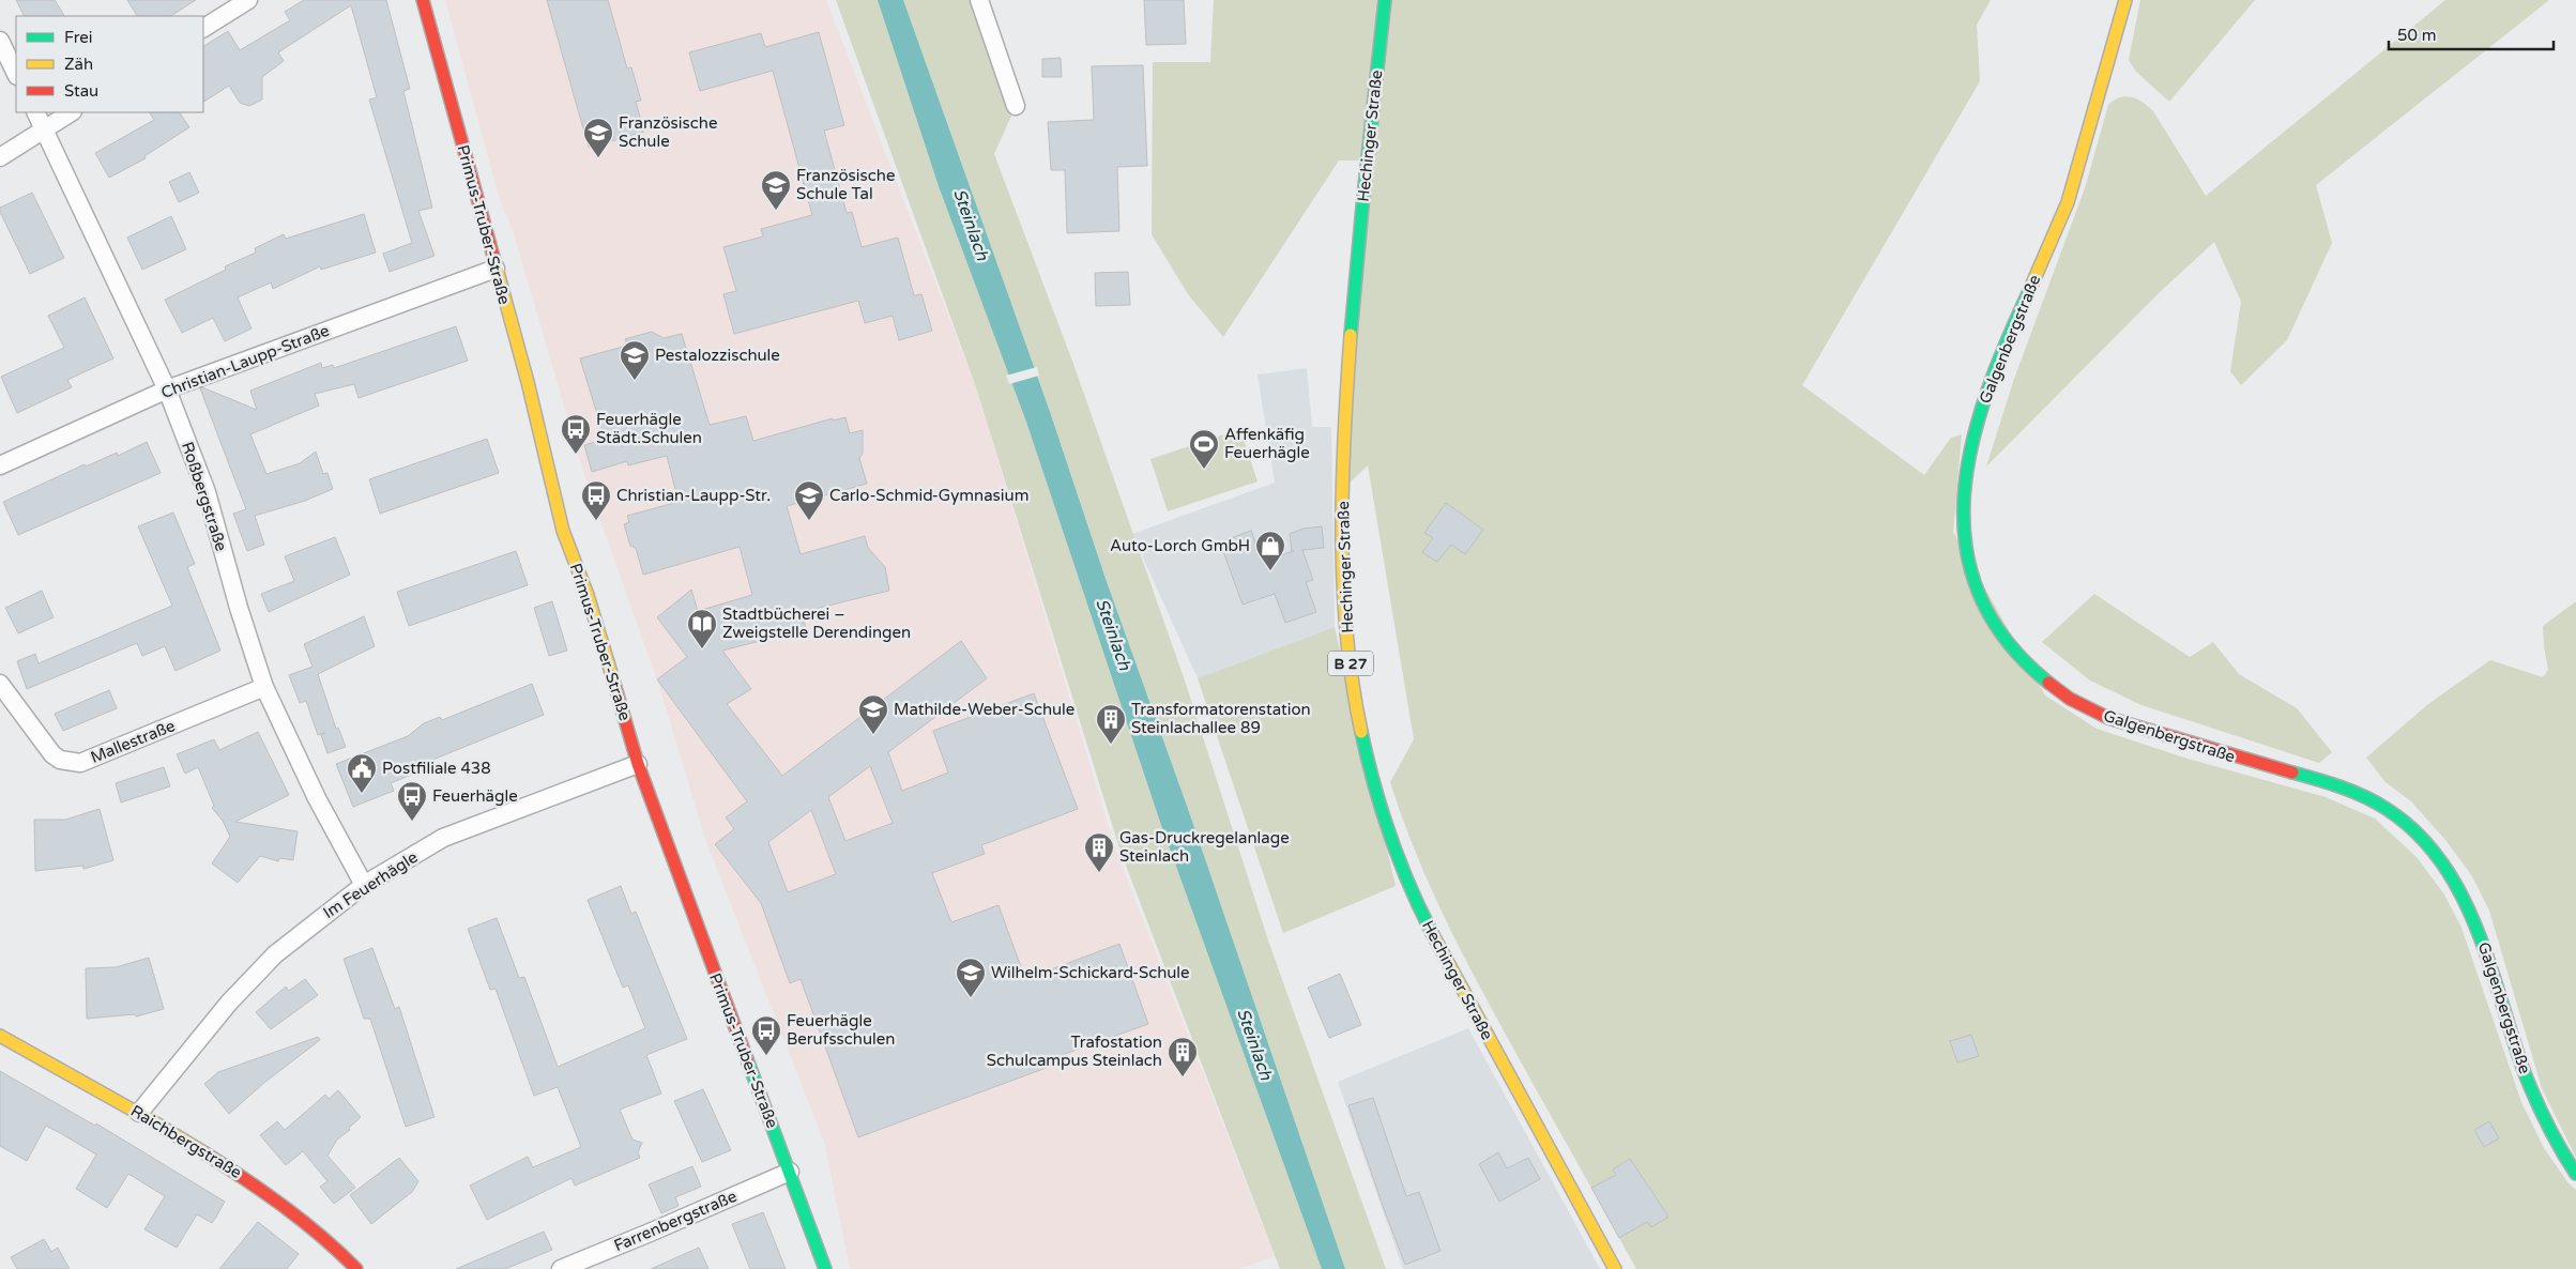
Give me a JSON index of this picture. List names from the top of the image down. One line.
{"streets":{"street":["Hechinger Straße","Primus-Truber-Straße","Galgenbergstraße","Christian-Laupp-Straße","Roßbergstraße","B 27","Mallestraße","Im Feuerhägle","Raichbergstraße","Farrenbergstraße"]},"crossings":[["Primus-Truber-Straße","Christian-Laupp-Straße"],["Primus-Truber-Straße","Im Feuerhägle"],["Primus-Truber-Straße","Farrenbergstraße"],["Christian-Laupp-Straße","Roßbergstraße"],["Roßbergstraße","Mallestraße"],["Roßbergstraße","Im Feuerhägle"],["Im Feuerhägle","Raichbergstraße"]],"water":["Steinlach"],"places":{"school or university":["Französische Schule","Französische Schule Tal","Pestalozzischule","Carlo-Schmid-Gymnasium","Mathilde-Weber-Schule","Wilhelm-Schickard-Schule"],"bus stop":["Feuerhägle Städt.Schulen","Christian-Laupp-Str.","Feuerhägle","Feuerhägle Berufsschulen"],"sports":["Affenkäfig Feuerhägle"],"shop":["Auto-Lorch GmbH"],"library":["Stadtbücherei – Zweigstelle Derendingen"],"building":["Transformatorenstation Steinlachallee 89","Gas-Druckregelanlage Steinlach","Trafostation Schulcampus Steinlach"],"public building":["Postfiliale 438"]},"legend":["Frei","Zäh","Stau"],"scale_bar":"50 m"}
